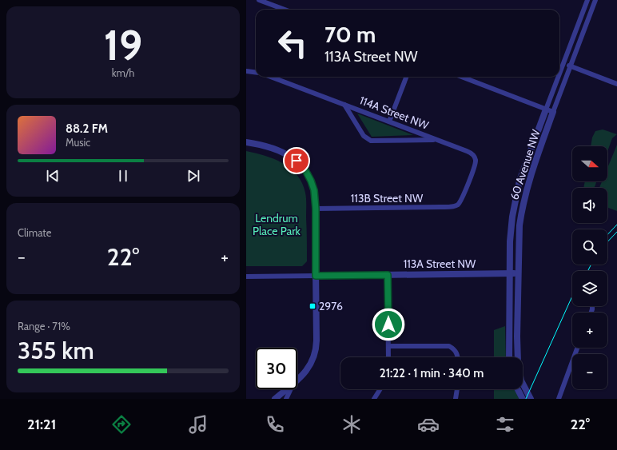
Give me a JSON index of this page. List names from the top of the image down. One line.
{"streets":{"street":["114A Street NW","60 Avenue NW","113B Street NW","113A Street NW"]},"crossings":[["114A Street NW","113B Street NW"],["60 Avenue NW","113A Street NW"]],"parks":["Lendrum Place Park"],"places":{"transit":["2976"]},"north":"right","page":{"tile":[["19","km/h"],"Climate",["Range · 71%","355 km"]],"turn":["70 m","113A Street NW"],"song":["88.2 FM","Music"],"map_buttons":["+","−"],"heat":["−","22°","+"],"limit":"30","trip":"21:22 · 1 min · 340 m","tabs":["21:21","22°"]}}
